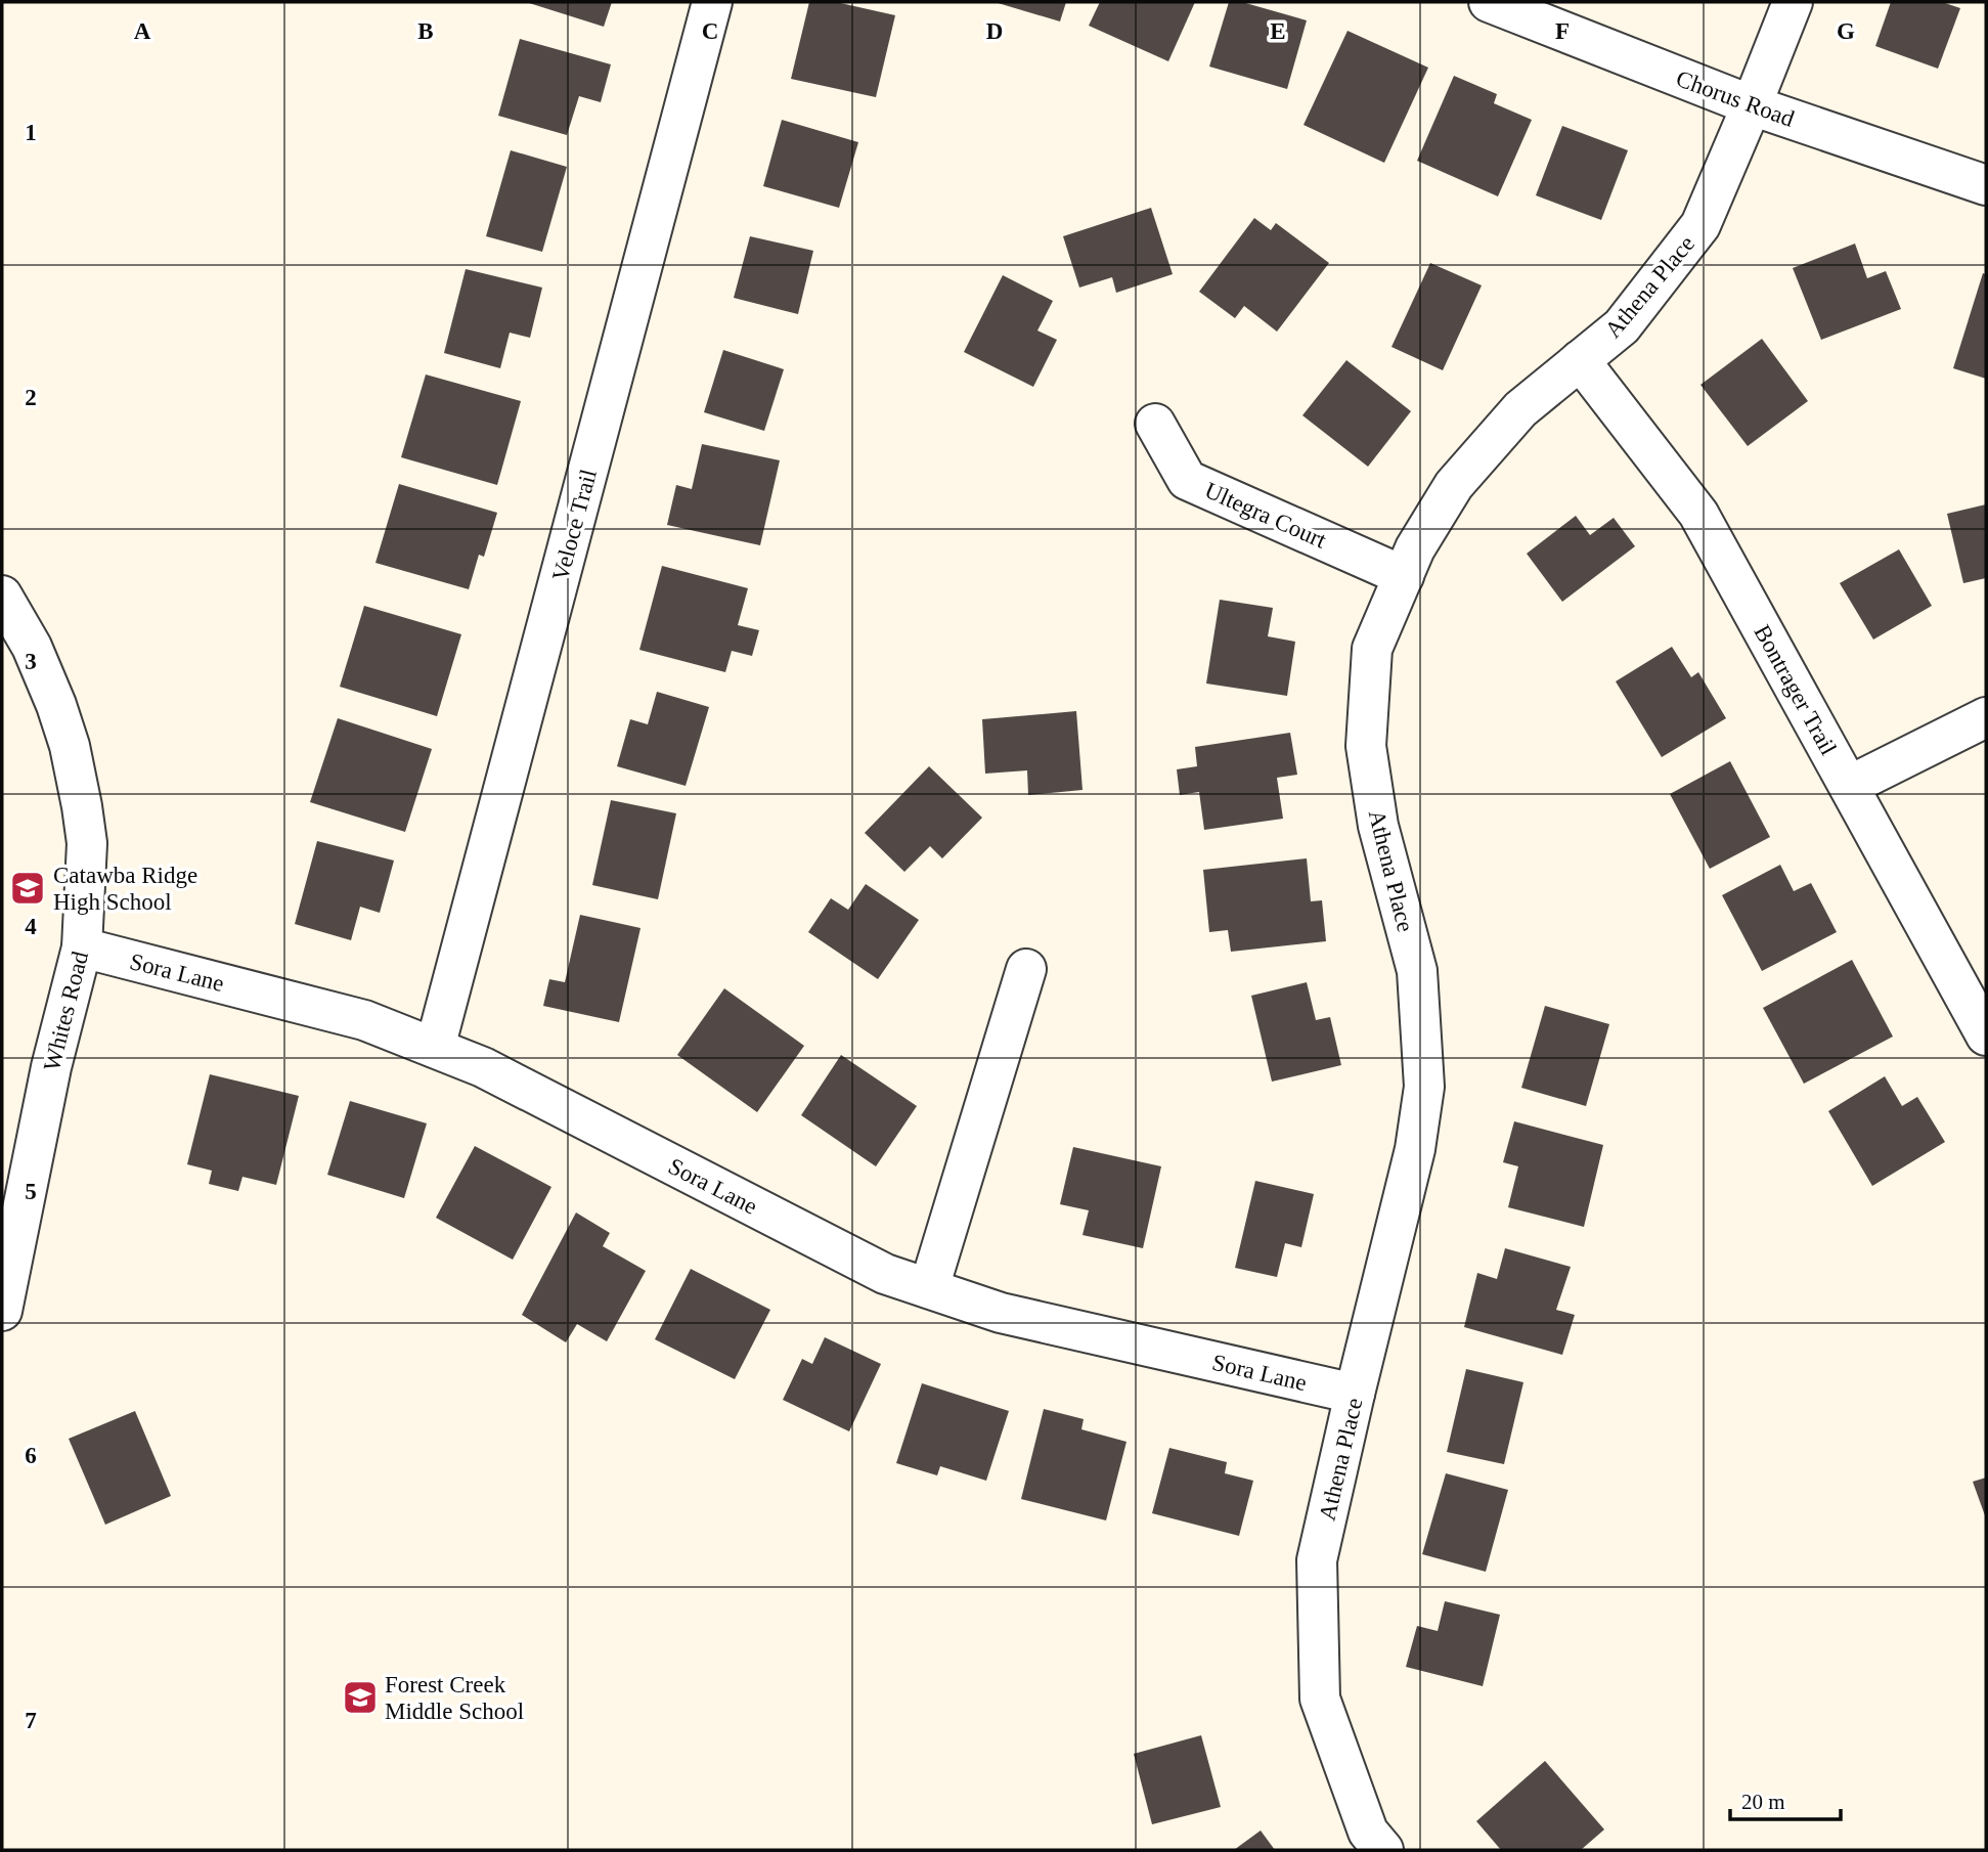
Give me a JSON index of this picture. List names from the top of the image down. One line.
{"streets":{"street":["Chorus Road","Athena Place","Ultegra Court","Veloce Trail","Bontrager Trail","Sora Lane","Whites Road"]},"crossings":[["Chorus Road","Athena Place"],["Athena Place","Ultegra Court"],["Athena Place","Bontrager Trail"],["Athena Place","Sora Lane"],["Veloce Trail","Sora Lane"],["Sora Lane","Whites Road"]],"places":{"school or university":["Catawba Ridge High School","Forest Creek Middle School"]},"scale_bar":"20 m","grid":{"columns":["A","B","C","D","E","F","G"],"rows":["1","2","3","4","5","6","7"]}}
